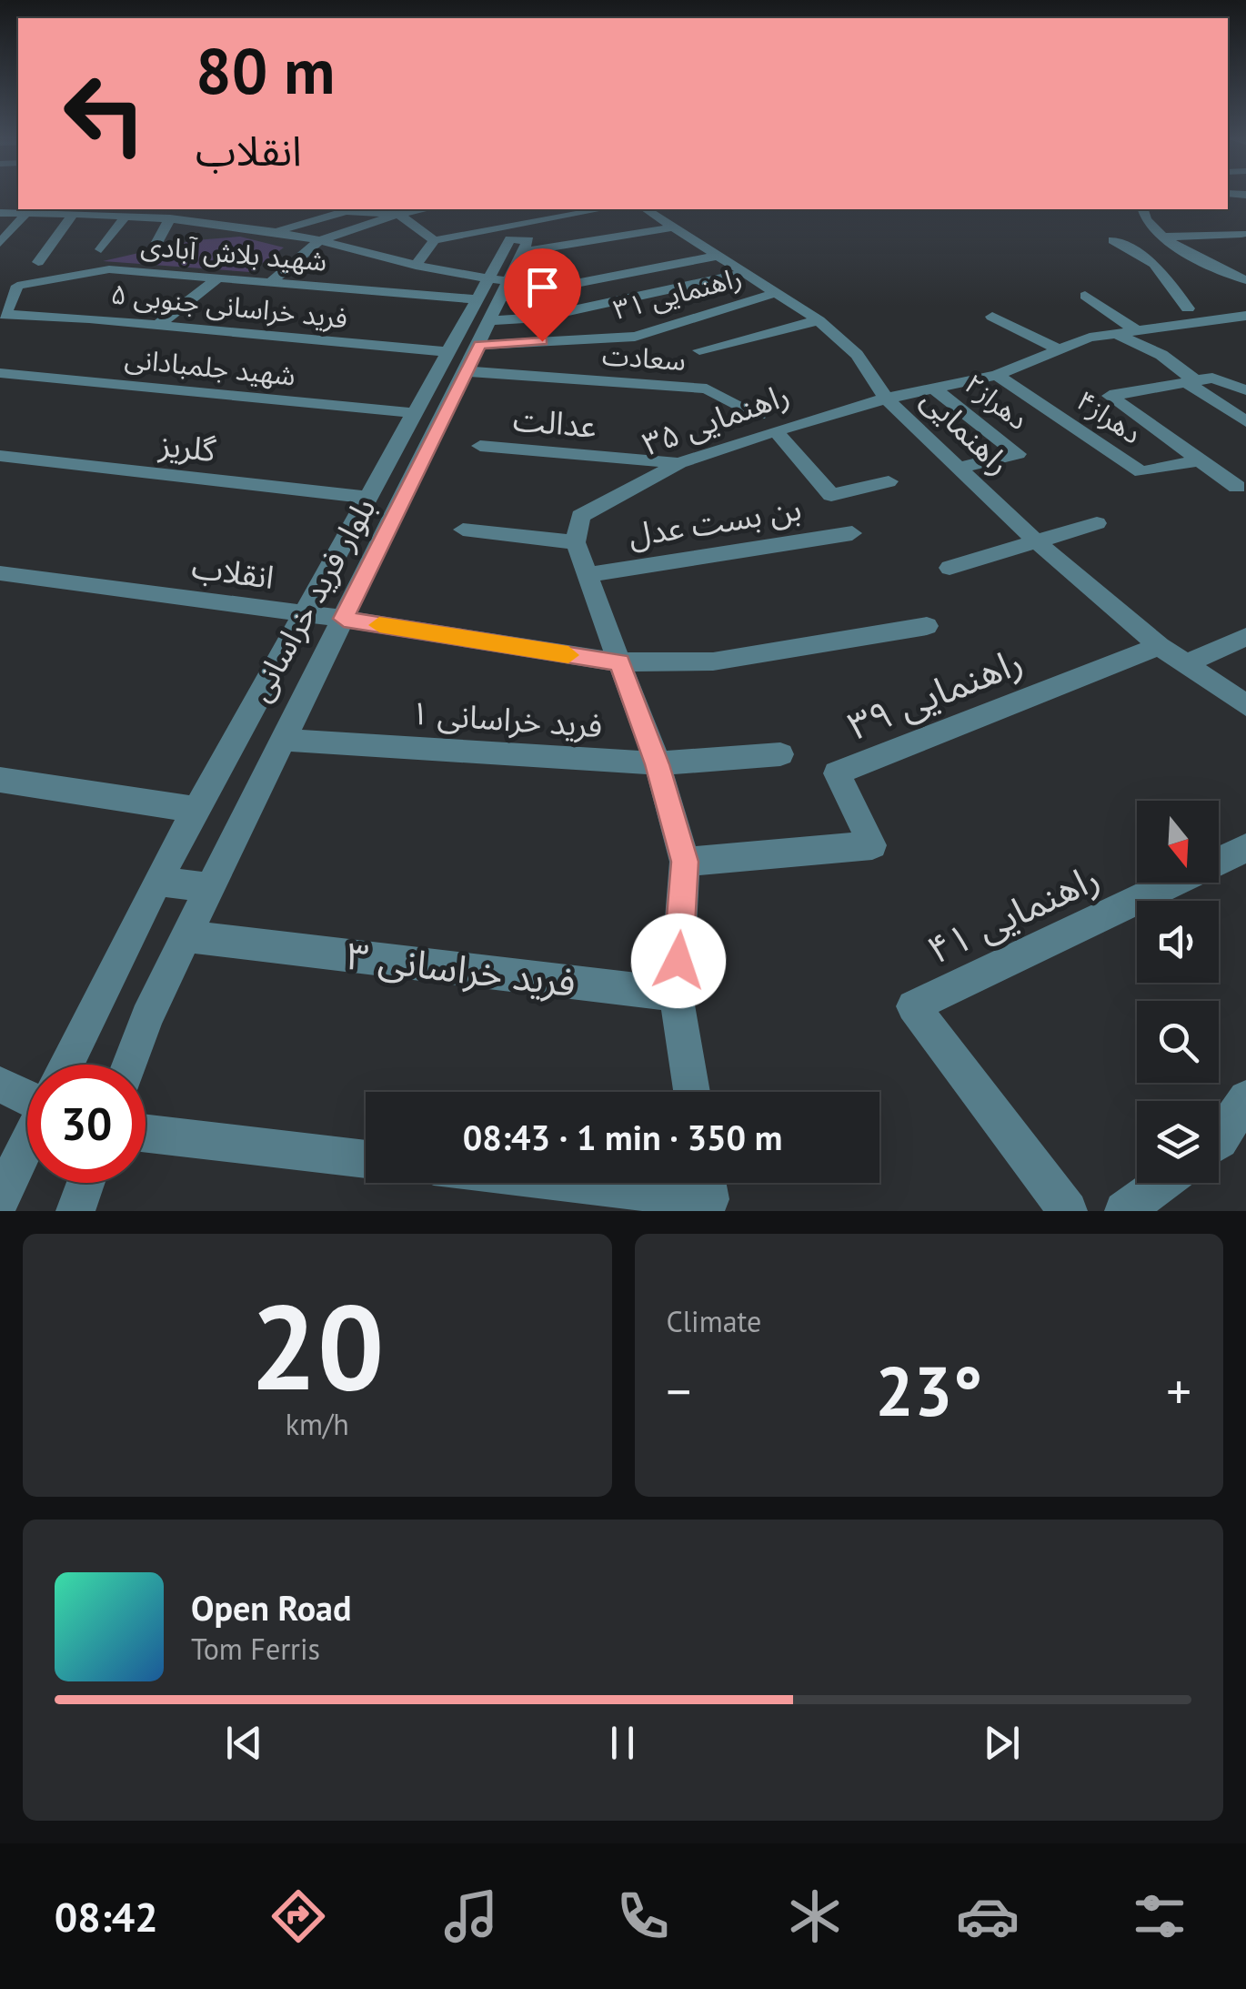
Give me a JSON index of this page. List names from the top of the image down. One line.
{"streets":{"street":["شهید بلاش آبادی","راهنمایی ۳۱","فرید خراسانی جنوبی ۵","سعادت","شهید جلمبادانی","دهراز۲","دهراز۴","راهنمایی ۳۵","عدالت","راهنمایی","گلریز","بن بست عدل","انقلاب","بلوار فرید خراسانی","راهنمایی ۳۹","فرید خراسانی ۱","راهنمایی ۴۱","فرید خراسانی ۳"]},"crossings":[["شهید بلاش آبادی","فرید خراسانی جنوبی ۵"],["شهید بلاش آبادی","بلوار فرید خراسانی"],["راهنمایی ۳۱","راهنمایی"],["راهنمایی ۳۱","بلوار فرید خراسانی"],["فرید خراسانی جنوبی ۵","بلوار فرید خراسانی"],["سعادت","بلوار فرید خراسانی"],["شهید جلمبادانی","بلوار فرید خراسانی"],["دهراز۲","راهنمایی ۳۵"],["دهراز۲","راهنمایی"],["دهراز۴","راهنمایی ۳۵"],["راهنمایی ۳۵","عدالت"],["راهنمایی ۳۵","راهنمایی"],["راهنمایی","راهنمایی ۳۹"],["گلریز","بلوار فرید خراسانی"],["انقلاب","بلوار فرید خراسانی"],["بلوار فرید خراسانی","فرید خراسانی ۱"],["بلوار فرید خراسانی","فرید خراسانی ۳"]],"north":"bottom","page":{"turn":["80 m","انقلاب"],"limit":"30","trip":"08:43 · 1 min · 350 m","tile":[["20","km/h"],"Climate"],"heat":["−","23°","+"],"song":["Open Road","Tom Ferris"],"tabs":"08:42"}}
